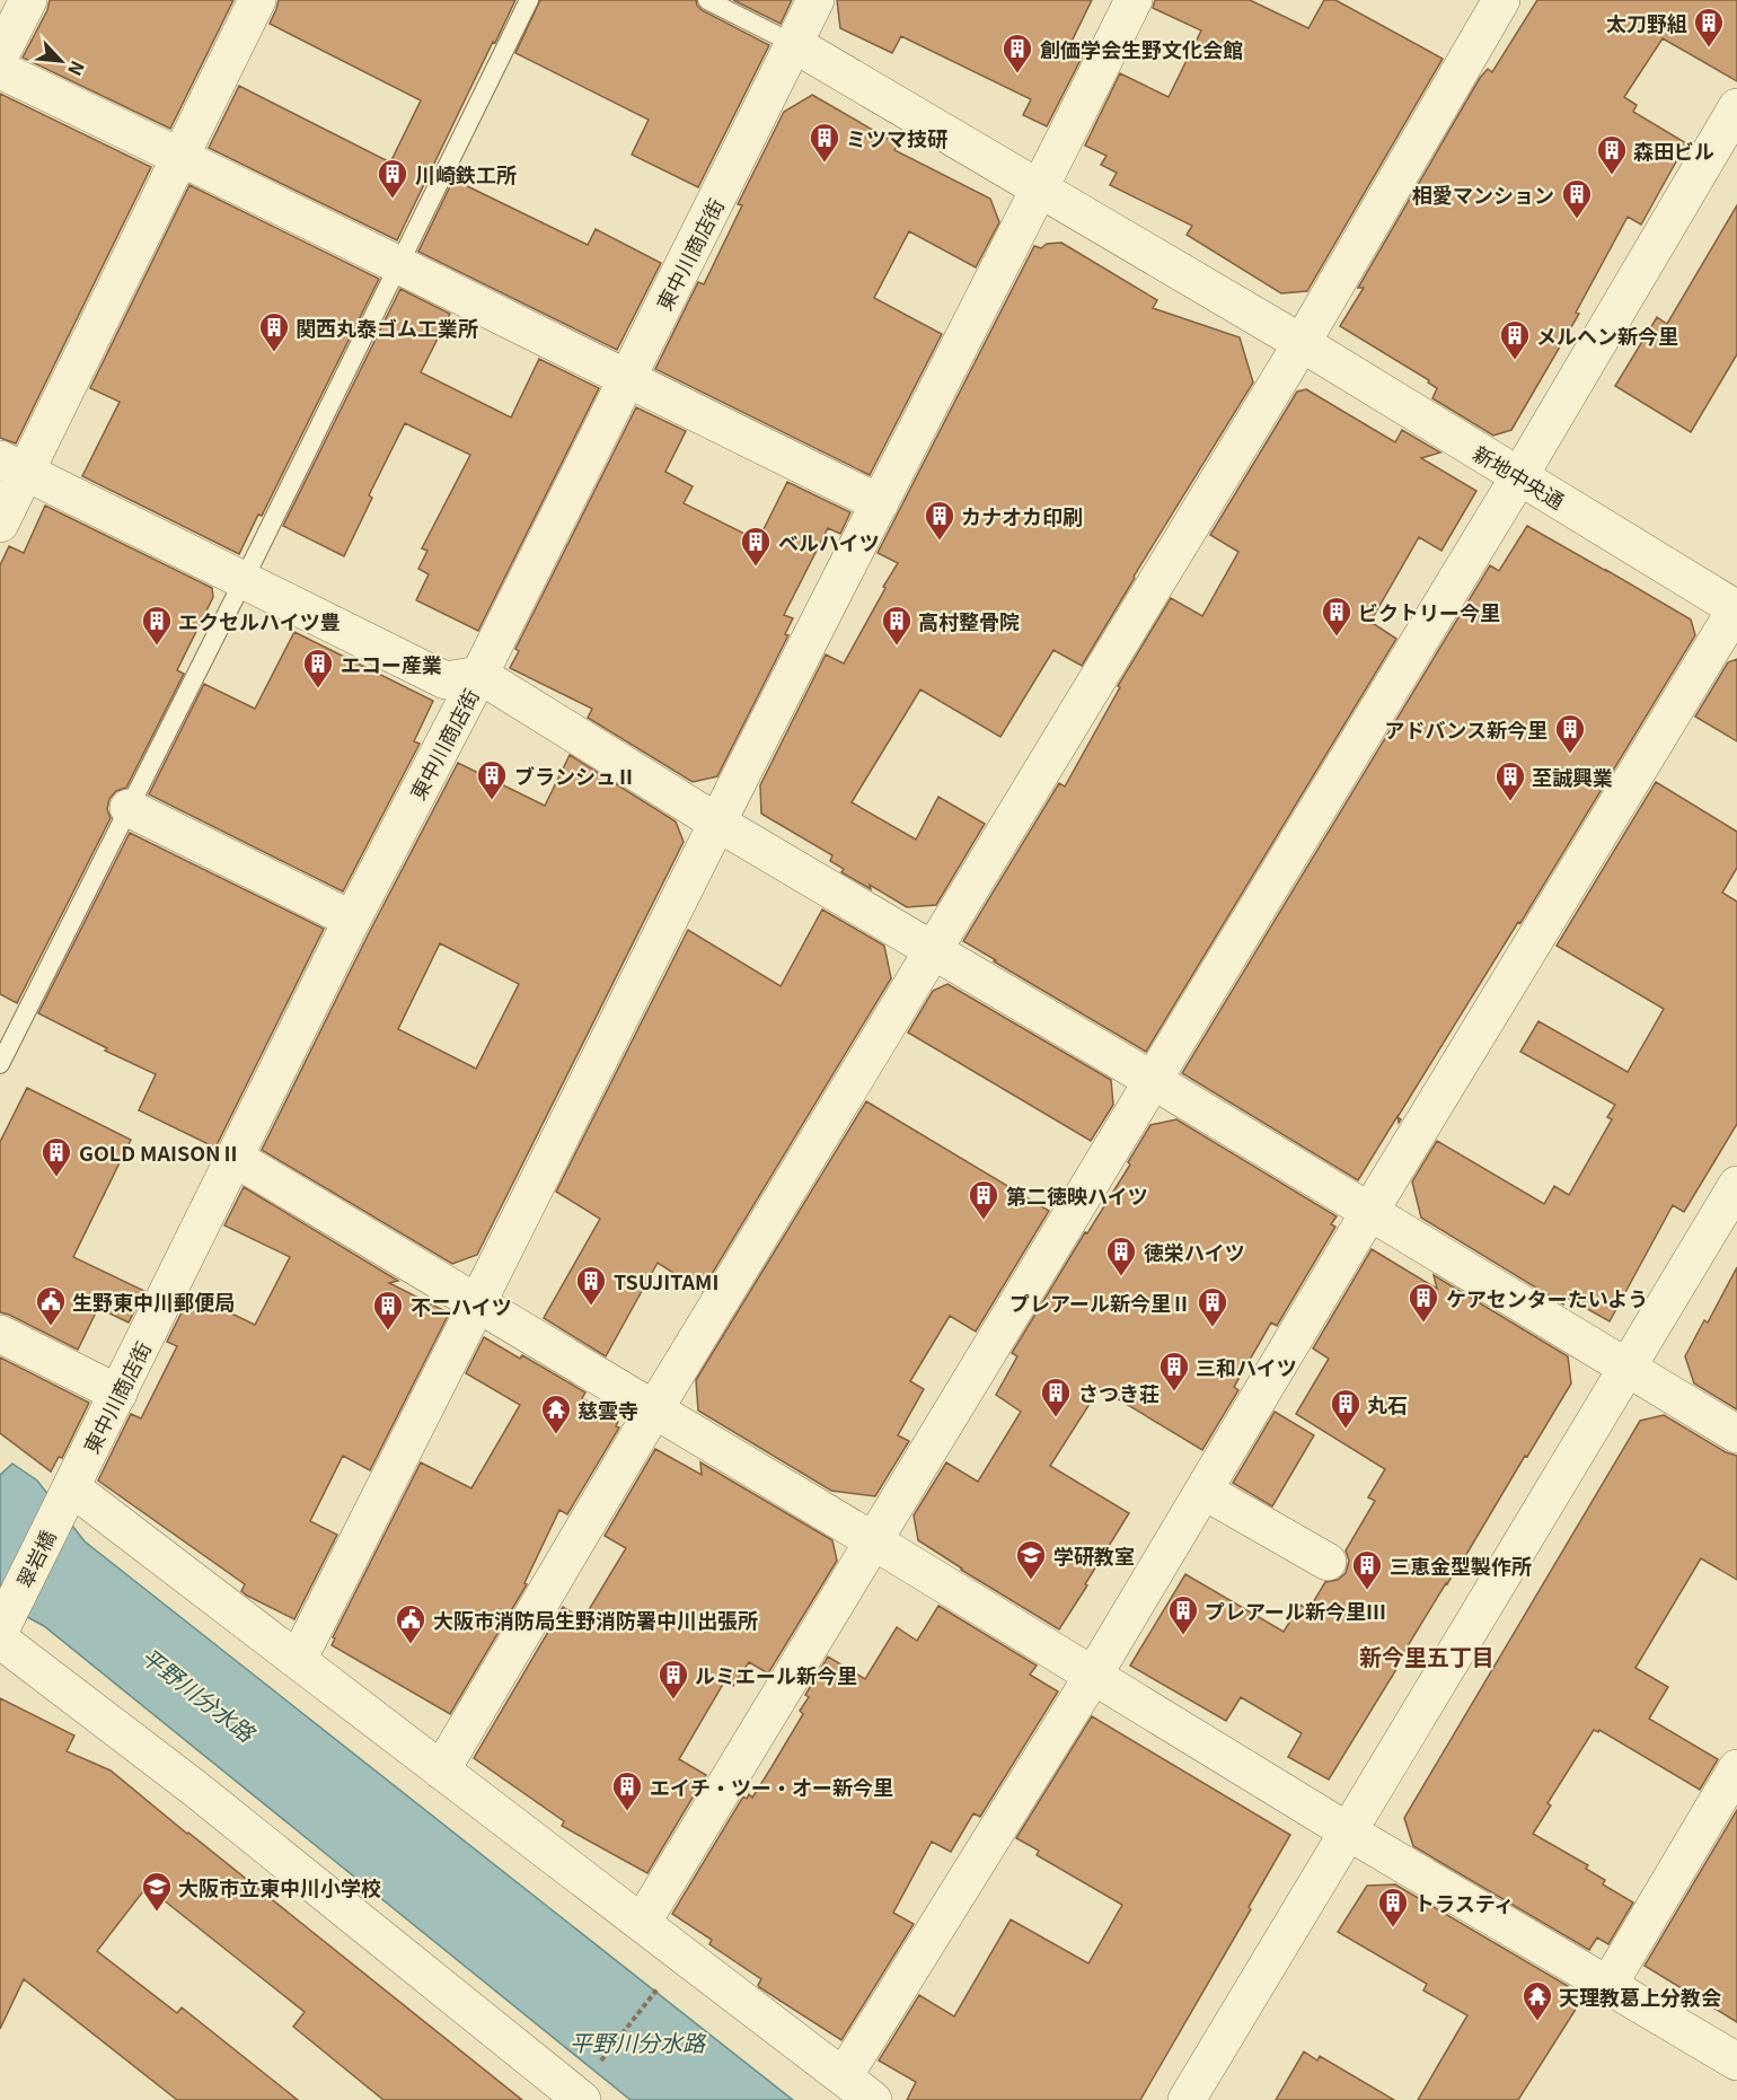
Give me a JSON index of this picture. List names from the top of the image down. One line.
{"streets":{"street":["東中川商店街","新地中央通","翠岩橋"]},"crossings":[["東中川商店街","新地中央通"],["東中川商店街","翠岩橋"]],"districts":["新今里五丁目"],"water":["平野川分水路"],"places":{"building":["太刀野組","創価学会生野文化会館","ミツマ技研","森田ビル","川崎鉄工所","相愛マンション","関西丸泰ゴム工業所","メルヘン新今里","カナオカ印刷","ベルハイツ","ビクトリー今里","エクセルハイツ豊","高村整骨院","エコー産業","アドバンス新今里","ブランシュⅡ","至誠興業","GOLD MAISONⅡ","第二徳映ハイツ","徳栄ハイツ","TSUJITAMI","ケアセンターたいよう","プレアール新今里Ⅱ","不二ハイツ","三和ハイツ","さつき荘","丸石","三恵金型製作所","プレアール新今里Ⅲ","ルミエール新今里","エイチ・ツー・オー新今里","トラスティ"],"public building":["生野東中川郵便局","大阪市消防局生野消防署中川出張所"],"temple":["慈雲寺","天理教葛上分教会"],"school or university":["学研教室","大阪市立東中川小学校"]},"north":"bottom right"}
